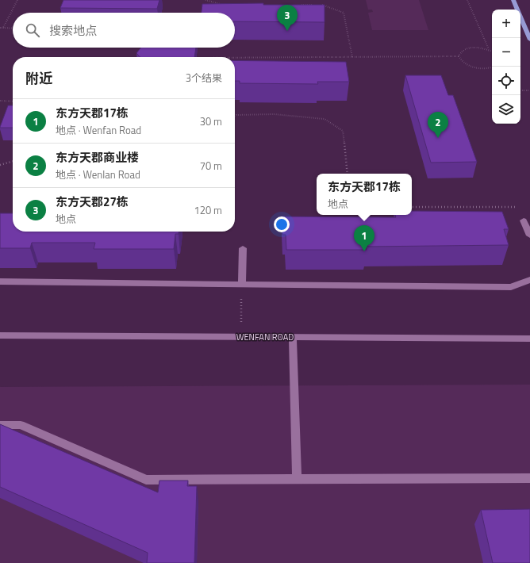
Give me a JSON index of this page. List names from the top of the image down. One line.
{"streets":{"street":["WENFAN ROAD"]},"page":{"pins":["3","2","1"],"map_buttons":["+","−"],"search":"搜索地点","heading":["附近","3个结果"],"list":[{"mark":"1","name":"东方天郡17栋","note":"地点 · Wenfan Road","value":"30 m"},{"mark":"2","name":"东方天郡商业楼","note":"地点 · Wenlan Road","value":"70 m"},{"mark":"3","name":"东方天郡27栋","note":"地点","value":"120 m"}],"popup":["东方天郡17栋","地点"]}}
